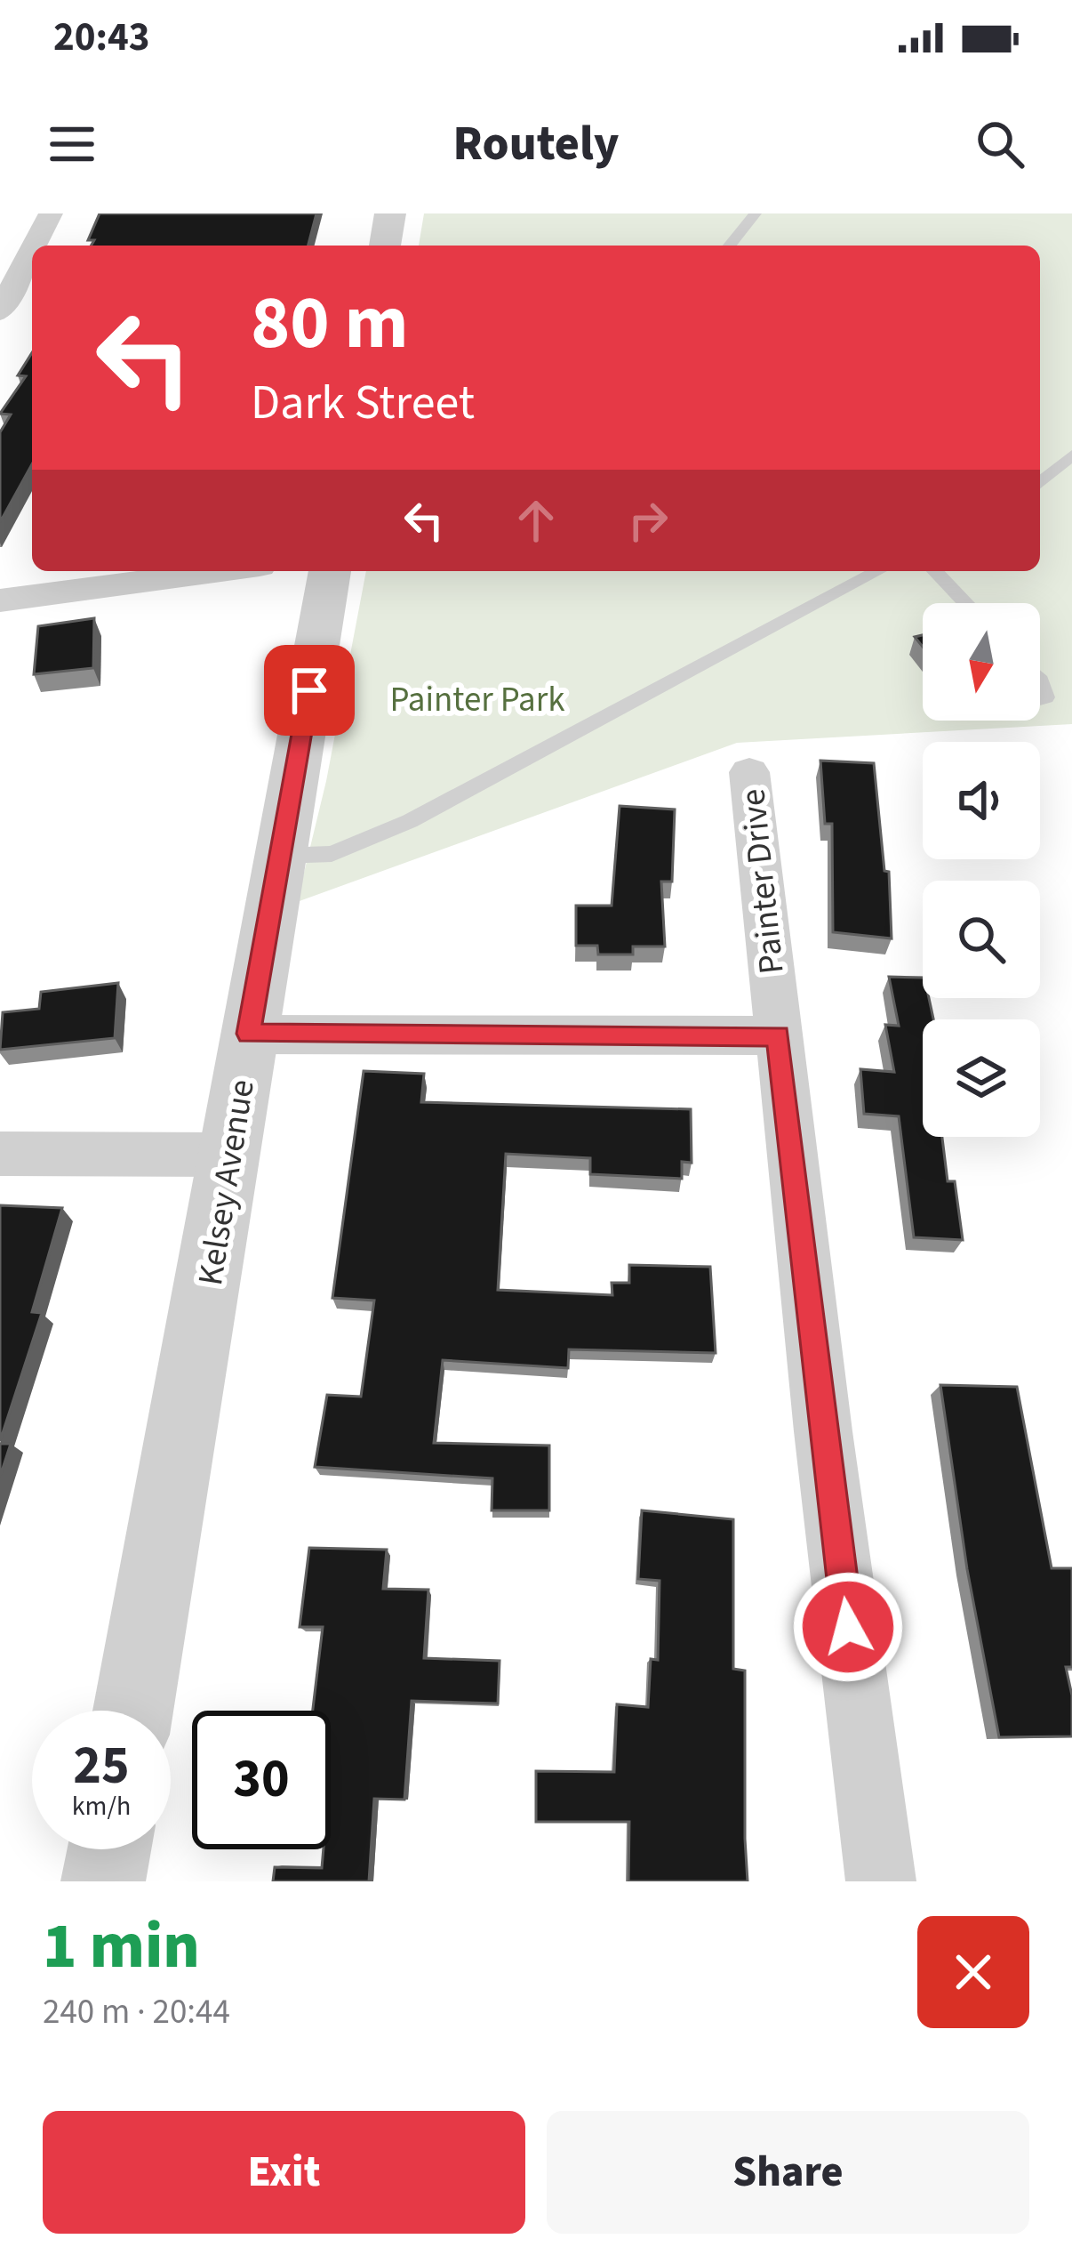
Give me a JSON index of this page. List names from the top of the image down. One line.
{"streets":{"street":["Painter Drive","Kelsey Avenue"]},"parks":["Painter Park"],"north":"bottom","page":{"status":"20:43","header":"Routely","turn":["80 m","Dark Street"],"speed":"25 km/h","limit":"30","heading":["1 min","240 m · 20:44"],"buttons":["Exit","Share"]}}
